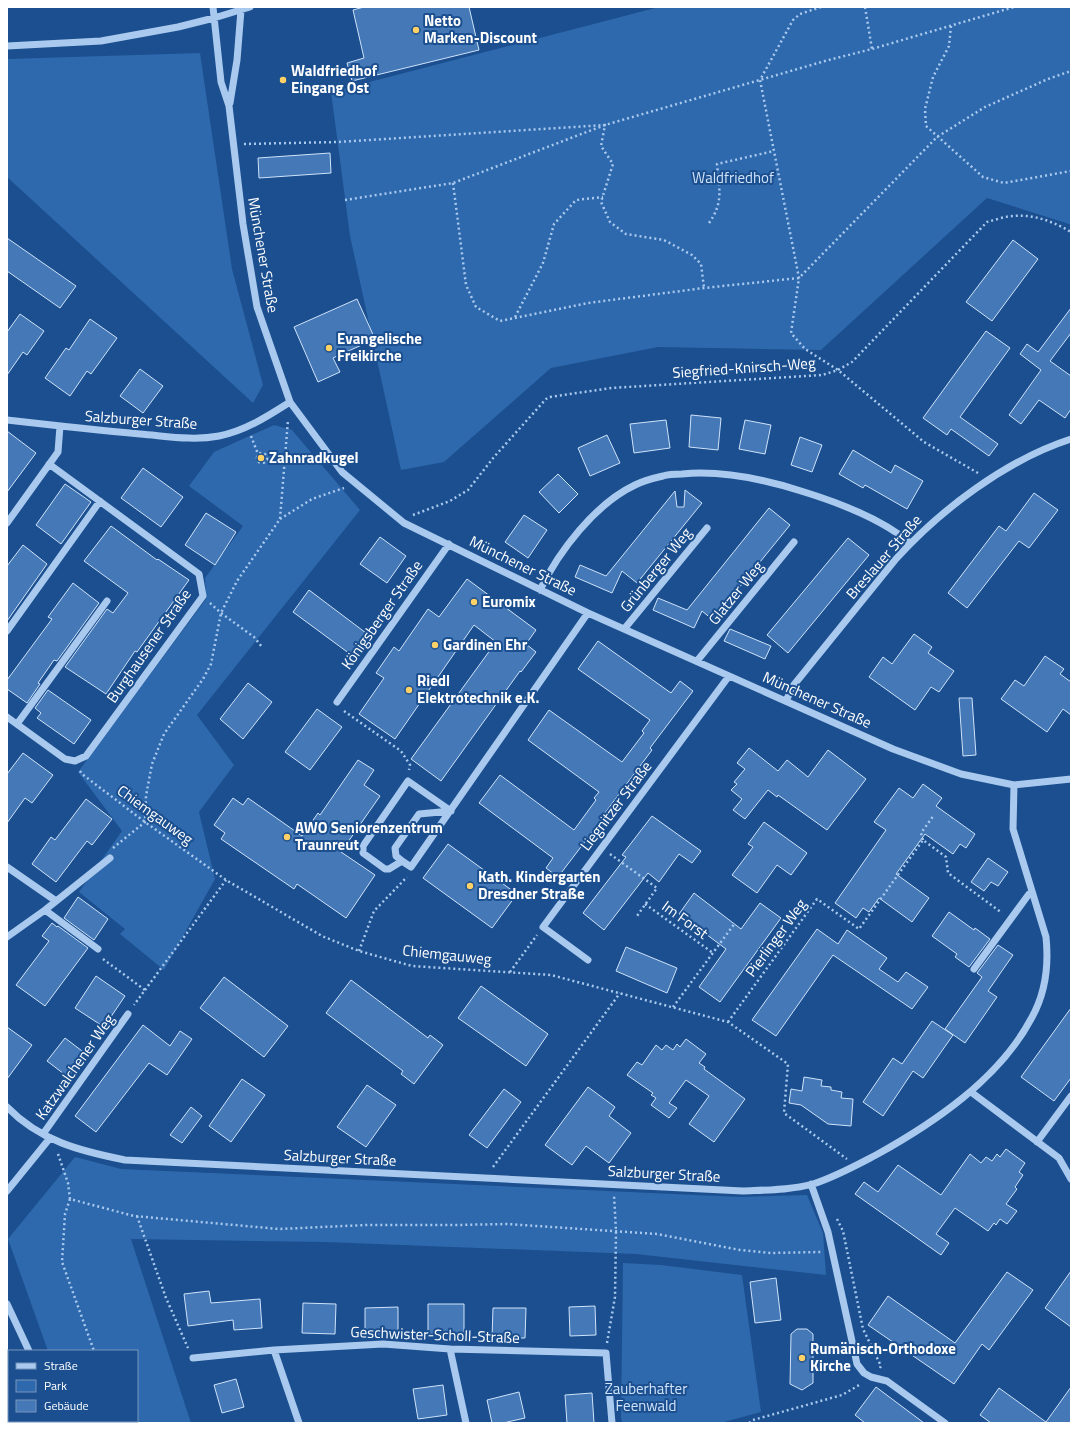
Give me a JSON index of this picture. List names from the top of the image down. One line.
{"streets":{"street":["Münchener Straße","Salzburger Straße","Breslauer Straße","Grünberger Weg","Glatzer Weg","Königsberger Straße","Burghausener Straße","Liegnitzer Straße","Katzwalchener Weg","Geschwister-Scholl-Straße"],"path":["Siegfried-Knirsch-Weg","Chiemgauweg","Im Forst","Pierlinger Weg"]},"crossings":[["Münchener Straße","Siegfried-Knirsch-Weg"],["Münchener Straße","Salzburger Straße"],["Münchener Straße","Breslauer Straße"],["Münchener Straße","Grünberger Weg"],["Münchener Straße","Glatzer Weg"],["Münchener Straße","Königsberger Straße"],["Münchener Straße","Liegnitzer Straße"],["Salzburger Straße","Chiemgauweg"],["Salzburger Straße","Katzwalchener Weg"],["Burghausener Straße","Chiemgauweg"],["Liegnitzer Straße","Im Forst"],["Chiemgauweg","Im Forst"],["Chiemgauweg","Pierlinger Weg"]],"parks":["Waldfriedhof","Zauberhafter Feenwald"],"places":["Netto Marken-Discount","Waldfriedhof Eingang Ost","Evangelische Freikirche","Zahnradkugel","Euromix","Gardinen Ehr","Riedl Elektrotechnik e.K.","AWO Seniorenzentrum Traunreut","Kath. Kindergarten Dresdner Straße","Rumänisch-Orthodoxe Kirche"],"legend":["Straße","Park","Gebäude"]}
